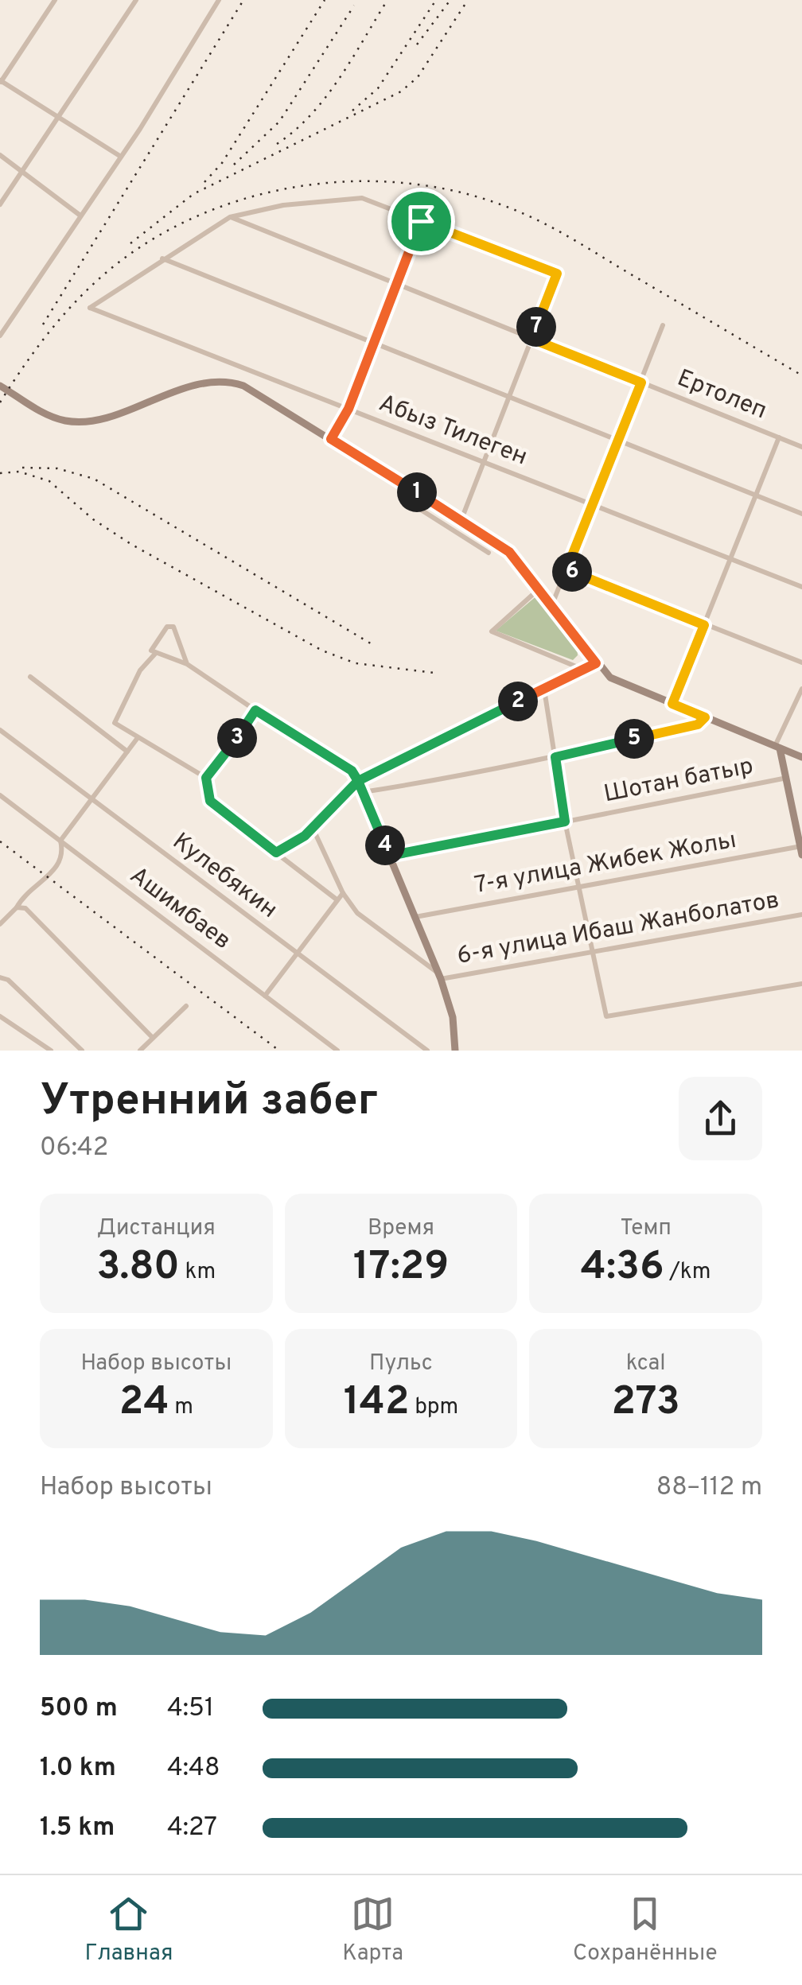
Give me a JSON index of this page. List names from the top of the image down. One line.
{"streets":{"street":["Ертолеп","Абыз Тилеген","Шотан батыр","7-я улица Жибек Жолы","Кулебякин","Ашимбаев","6-я улица Ибаш Жанболатов"]},"page":{"pins":["7","1","6","2","3","5","4"],"heading":["Утренний забег","06:42"],"stats":[["Дистанция","3.80 km"],["Время","17:29"],["Темп","4:36 /km"],["Набор высоты","24 m"],["Пульс","142 bpm"],["kcal","273"]],"chart":["Набор высоты","88–112 m"],"list":[{"name":"500 m","note":"4:51"},{"name":"1.0 km","note":"4:48"},{"name":"1.5 km","note":"4:27"}],"tabs":["Главная","Карта","Сохранённые"]}}
